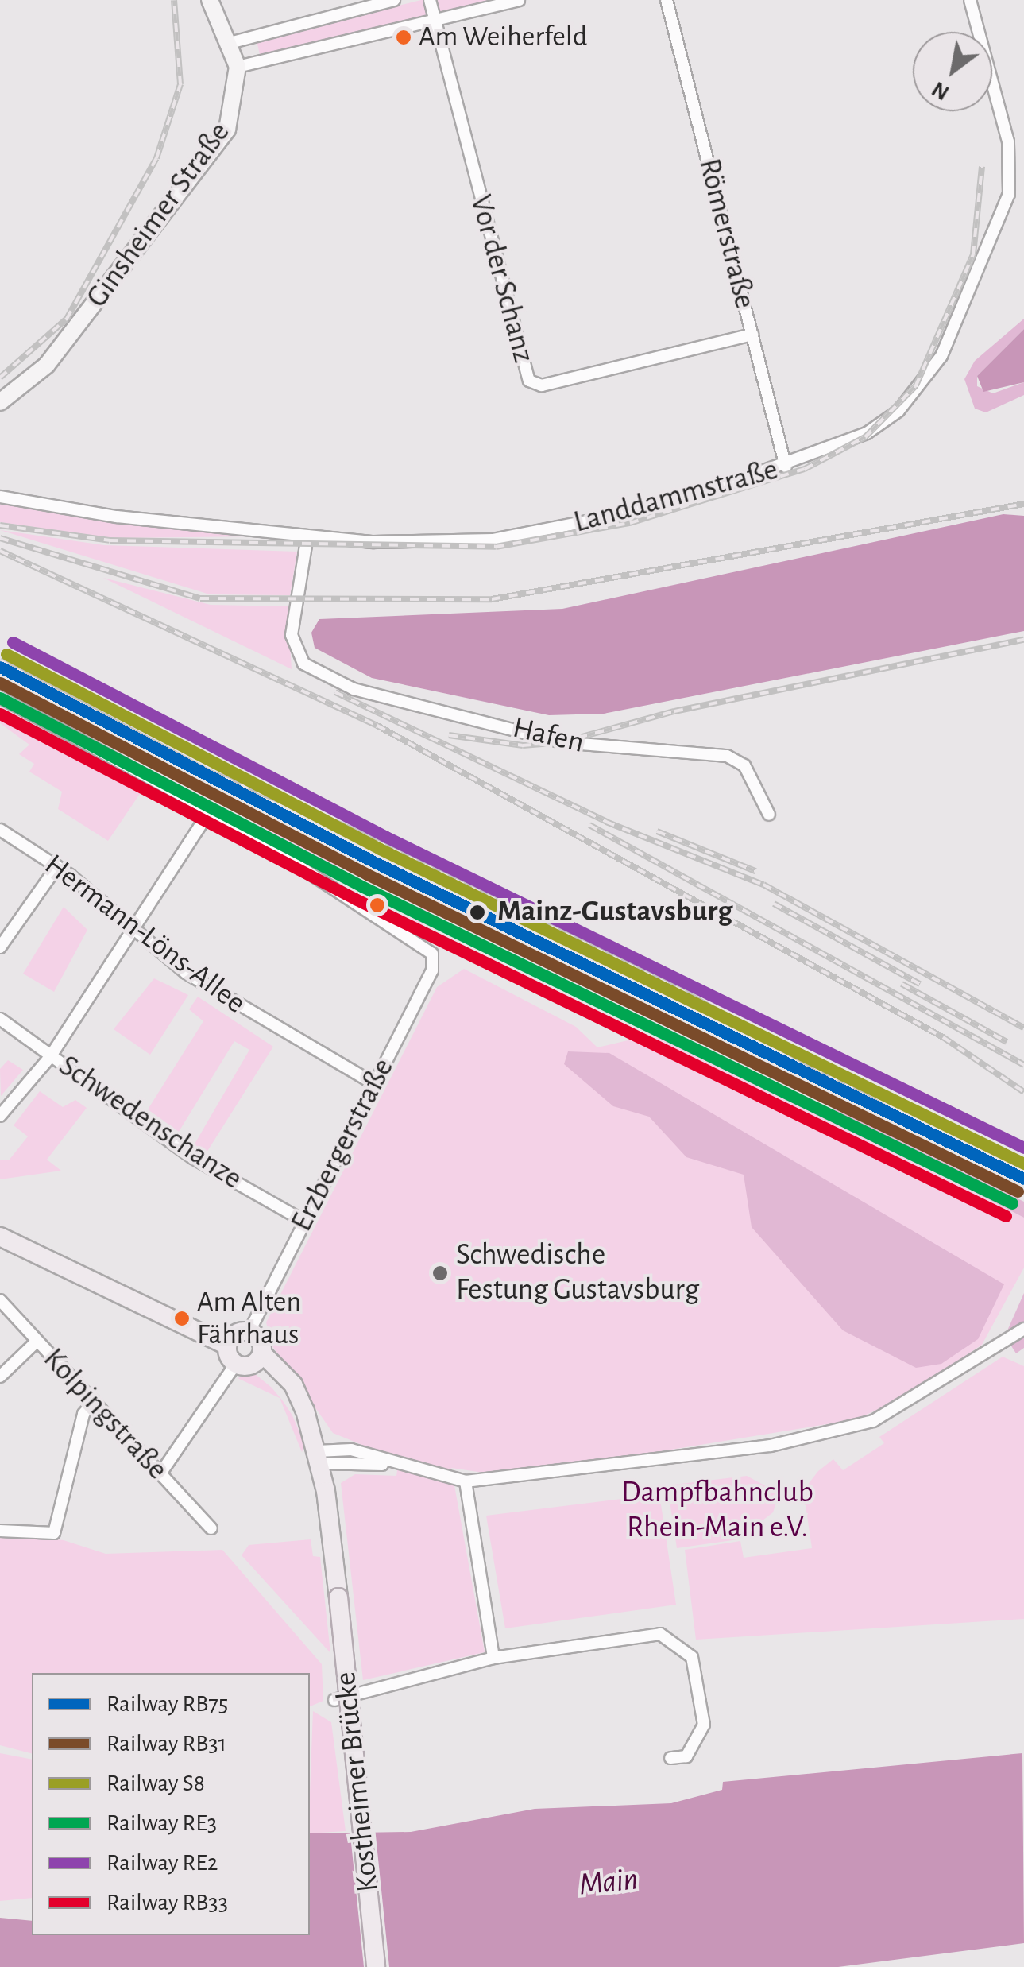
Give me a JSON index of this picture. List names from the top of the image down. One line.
{"streets":{"main road":["Ginsheimer Straße","Kostheimer Brücke"],"street":["Römerstraße","Vor der Schanz","Landdammstraße","Hafen","Hermann-Löns-Allee","Schwedenschanze","Erzbergerstraße","Kolpingstraße"]},"crossings":[["Römerstraße","Vor der Schanz"],["Römerstraße","Landdammstraße"],["Landdammstraße","Hafen"],["Hermann-Löns-Allee","Erzbergerstraße"],["Schwedenschanze","Erzbergerstraße"],["Erzbergerstraße","Kostheimer Brücke"]],"water":["Main"],"parks":["Dampfbahnclub Rhein-Main e.V."],"places":["Am Weiherfeld","Mainz-Gustavsburg","Schwedische Festung Gustavsburg","Am Alten Fährhaus"],"lines":["rail line RE2","rail line S8","rail line RB75","rail line RB31","rail line RE3","rail line RB33"],"legend":["Railway RB75","Railway RB31","Railway S8","Railway RE3","Railway RE2","Railway RB33"],"north":"bottom left"}
